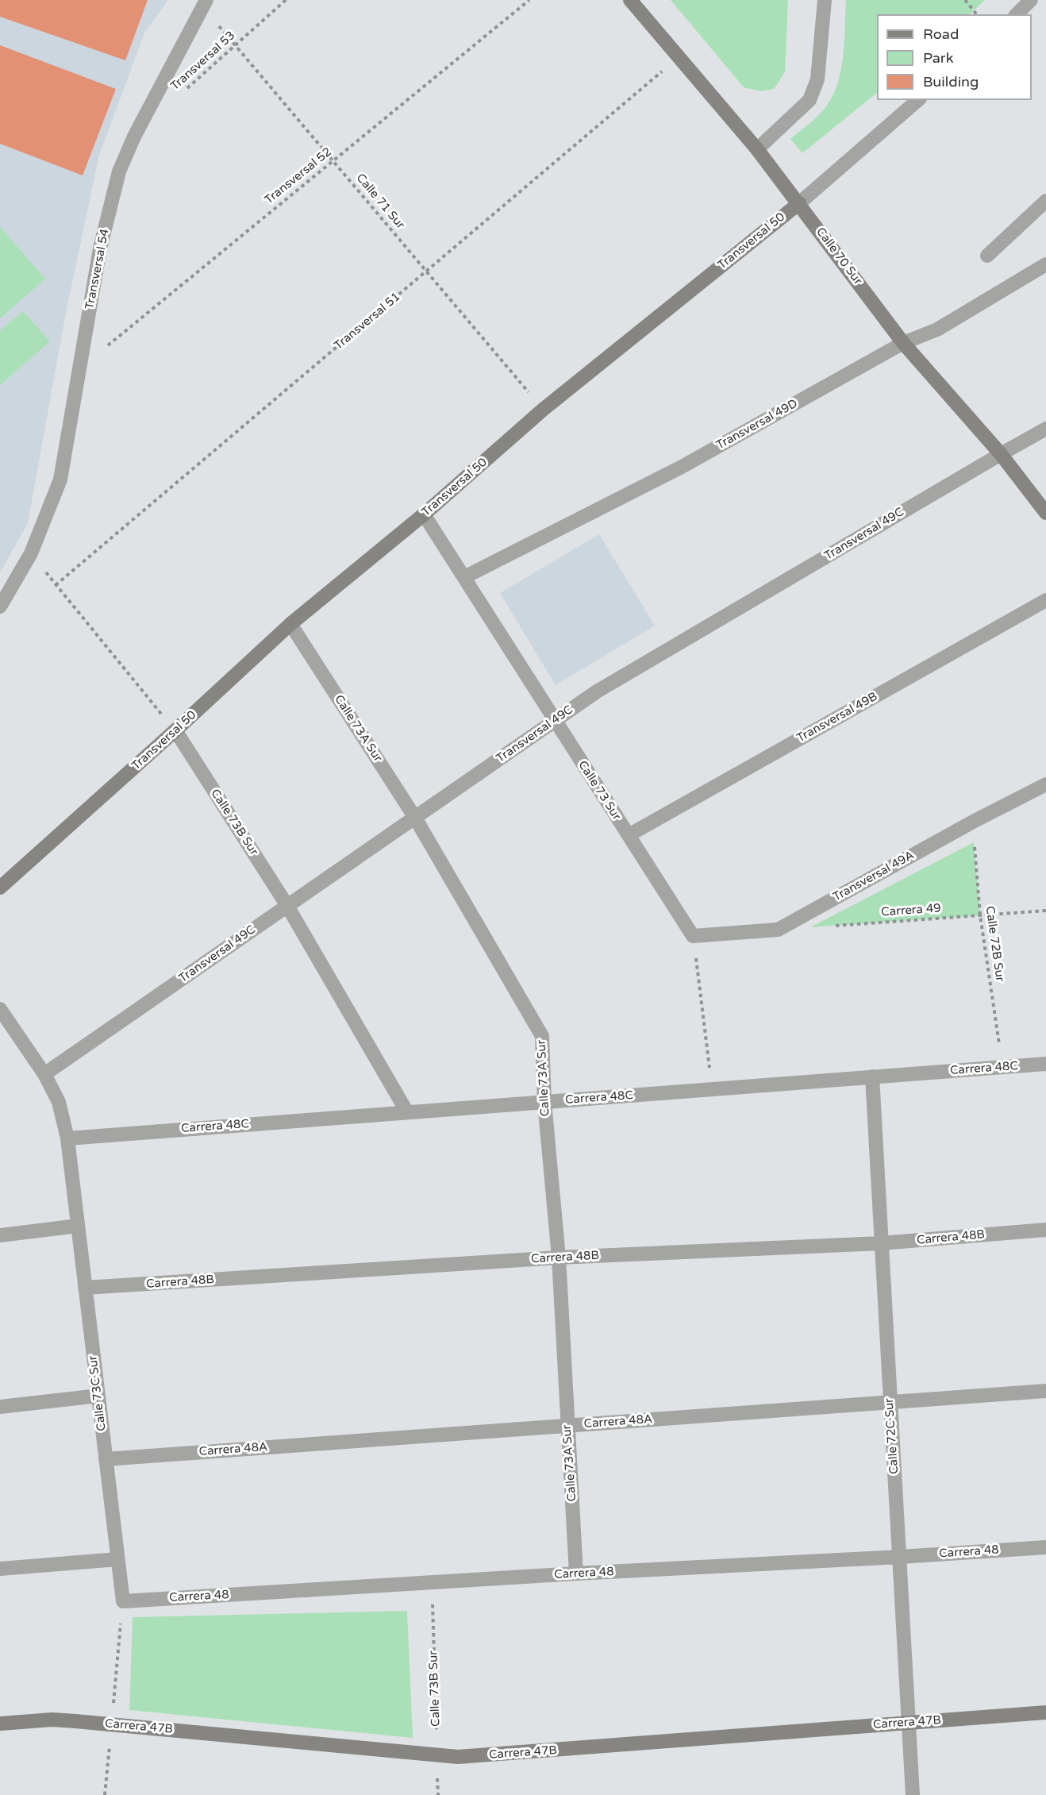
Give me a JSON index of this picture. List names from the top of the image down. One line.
{"streets":{"street":["Transversal 50","Calle 70 Sur","Transversal 54","Transversal 49D","Transversal 49C","Transversal 49B","Calle 73A Sur","Calle 73 Sur","Calle 73B Sur","Transversal 49A","Carrera 48C","Carrera 48B","Calle 73C Sur","Carrera 48A","Calle 72C Sur","Carrera 48","Carrera 47B"],"path":["Transversal 53","Transversal 52","Calle 71 Sur","Transversal 51","Carrera 49","Calle 72B Sur"]},"crossings":[["Transversal 53","Calle 71 Sur"],["Transversal 52","Calle 71 Sur"],["Transversal 52","Transversal 54"],["Calle 71 Sur","Transversal 50"],["Calle 71 Sur","Transversal 54"],["Calle 71 Sur","Transversal 51"],["Transversal 50","Calle 70 Sur"],["Transversal 50","Calle 73A Sur"],["Transversal 50","Calle 73 Sur"],["Transversal 50","Calle 73B Sur"],["Calle 70 Sur","Transversal 51"],["Calle 70 Sur","Transversal 49D"],["Calle 70 Sur","Transversal 49C"],["Transversal 49D","Calle 73 Sur"],["Transversal 49C","Calle 73A Sur"],["Transversal 49C","Calle 73 Sur"],["Transversal 49C","Calle 73B Sur"],["Transversal 49C","Calle 73C Sur"],["Transversal 49B","Calle 73 Sur"],["Calle 73A Sur","Carrera 48C"],["Calle 73A Sur","Carrera 48B"],["Calle 73A Sur","Carrera 48A"],["Calle 73A Sur","Carrera 48"],["Calle 73 Sur","Transversal 49A"],["Calle 73B Sur","Carrera 48C"],["Calle 73B Sur","Carrera 48"],["Calle 73B Sur","Carrera 47B"],["Transversal 49A","Calle 72B Sur"],["Carrera 49","Calle 72B Sur"],["Calle 72B Sur","Carrera 48C"],["Carrera 48C","Calle 73C Sur"],["Carrera 48C","Calle 72C Sur"],["Carrera 48B","Calle 73C Sur"],["Carrera 48B","Calle 72C Sur"],["Calle 73C Sur","Carrera 48A"],["Calle 73C Sur","Carrera 48"],["Carrera 48A","Calle 72C Sur"],["Calle 72C Sur","Carrera 48"],["Calle 72C Sur","Carrera 47B"]],"legend":["Road","Park","Building"]}
